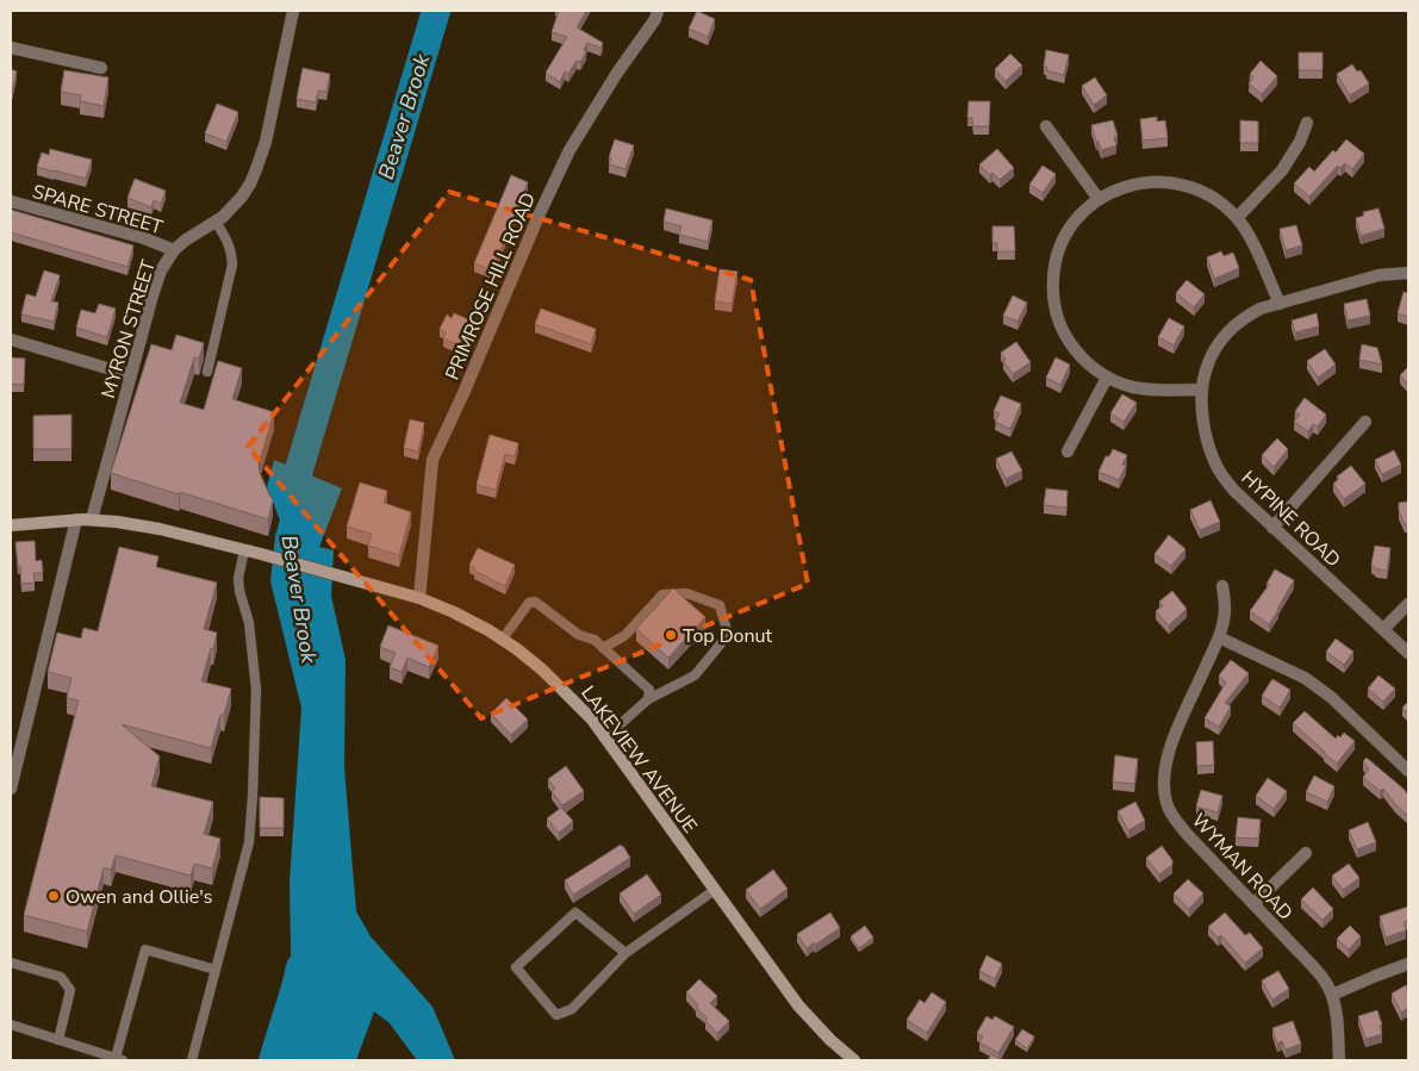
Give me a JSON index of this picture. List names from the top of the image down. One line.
{"streets":{"main road":["LAKEVIEW AVENUE"],"street":["SPARE STREET","PRIMROSE HILL ROAD","MYRON STREET","HYPINE ROAD","WYMAN ROAD"]},"crossings":[["SPARE STREET","MYRON STREET"],["PRIMROSE HILL ROAD","LAKEVIEW AVENUE"],["MYRON STREET","LAKEVIEW AVENUE"]],"water":["Beaver Brook"],"places":["Top Donut","Owen and Ollie's"]}
